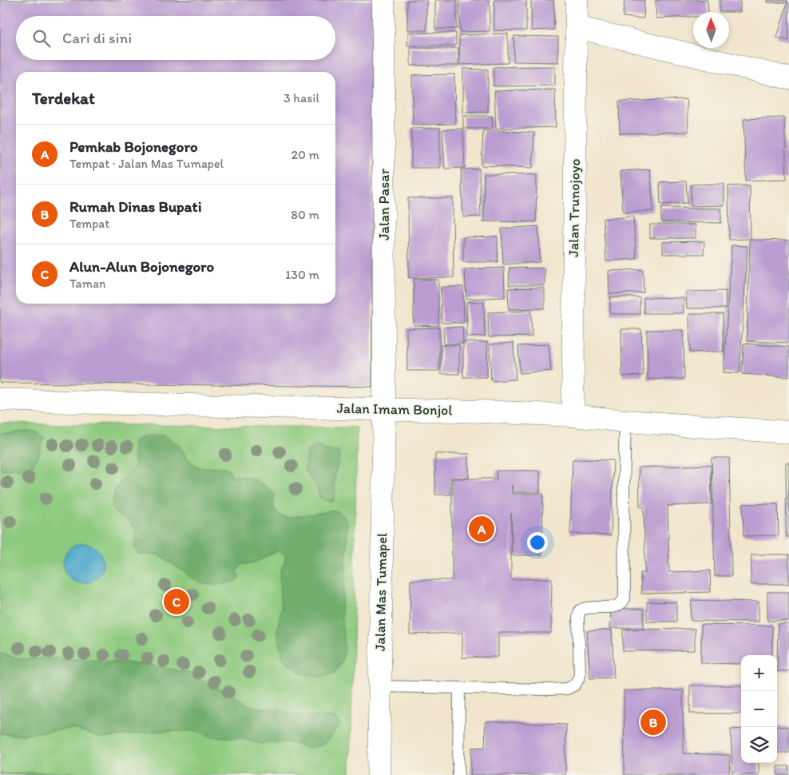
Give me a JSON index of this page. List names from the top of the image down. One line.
{"streets":{"main road":["Jalan Pasar","Jalan Trunojoyo","Jalan Imam Bonjol","Jalan Mas Tumapel"]},"crossings":[["Jalan Pasar","Jalan Imam Bonjol"],["Jalan Pasar","Jalan Mas Tumapel"],["Jalan Trunojoyo","Jalan Imam Bonjol"],["Jalan Imam Bonjol","Jalan Mas Tumapel"]],"north":"top","page":{"search":"Cari di sini","heading":["Terdekat","3 hasil"],"list":[{"mark":"A","name":"Pemkab Bojonegoro","note":"Tempat · Jalan Mas Tumapel","value":"20 m"},{"mark":"B","name":"Rumah Dinas Bupati","note":"Tempat","value":"80 m"},{"mark":"C","name":"Alun-Alun Bojonegoro","note":"Taman","value":"130 m"}],"pins":["A","C","B"],"map_buttons":["+","−"]}}
